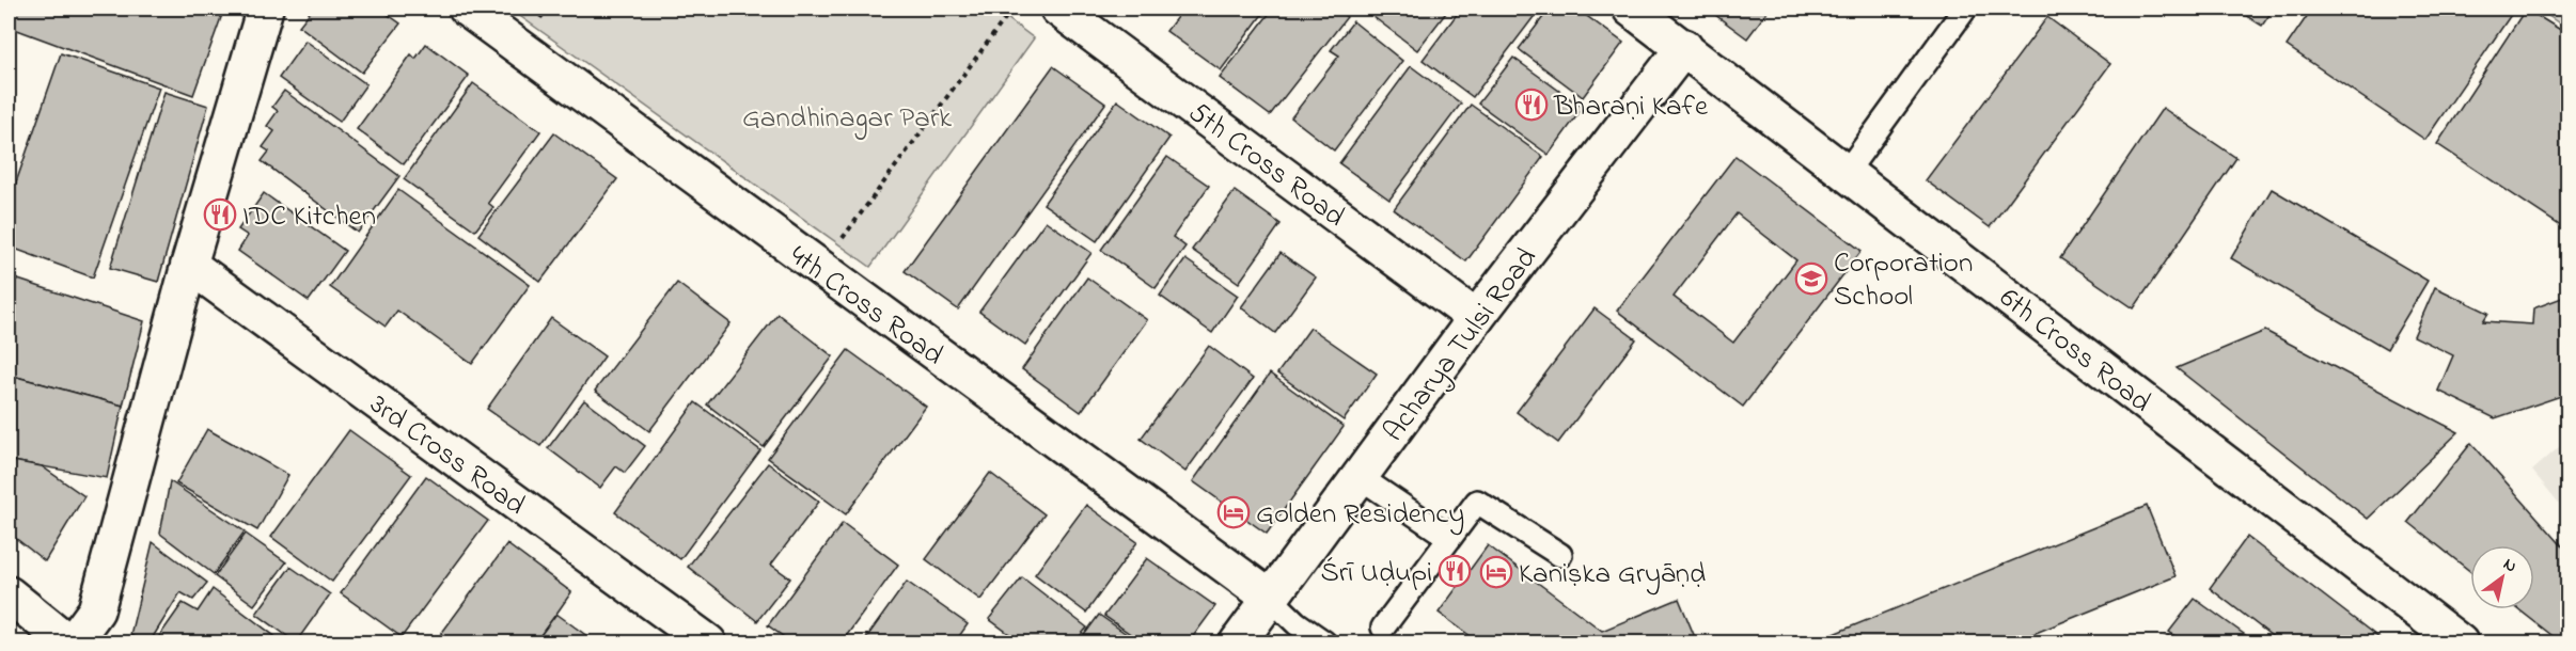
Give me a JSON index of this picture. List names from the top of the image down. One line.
{"streets":{"street":["5th Cross Road","4th Cross Road","Acharya Tulsi Road","6th Cross Road","3rd Cross Road"]},"crossings":[["5th Cross Road","Acharya Tulsi Road"],["4th Cross Road","Acharya Tulsi Road"],["Acharya Tulsi Road","6th Cross Road"]],"parks":["Gandhinagar Park"],"places":{"restaurant":["Bharaṇi Kafe","IDC Kitchen","Śrī Uḍupi"],"school or university":["Corporation School"],"hotel":["Golden Residency","Kaniṣka Gryāṇḍ"]},"north":"top right"}
